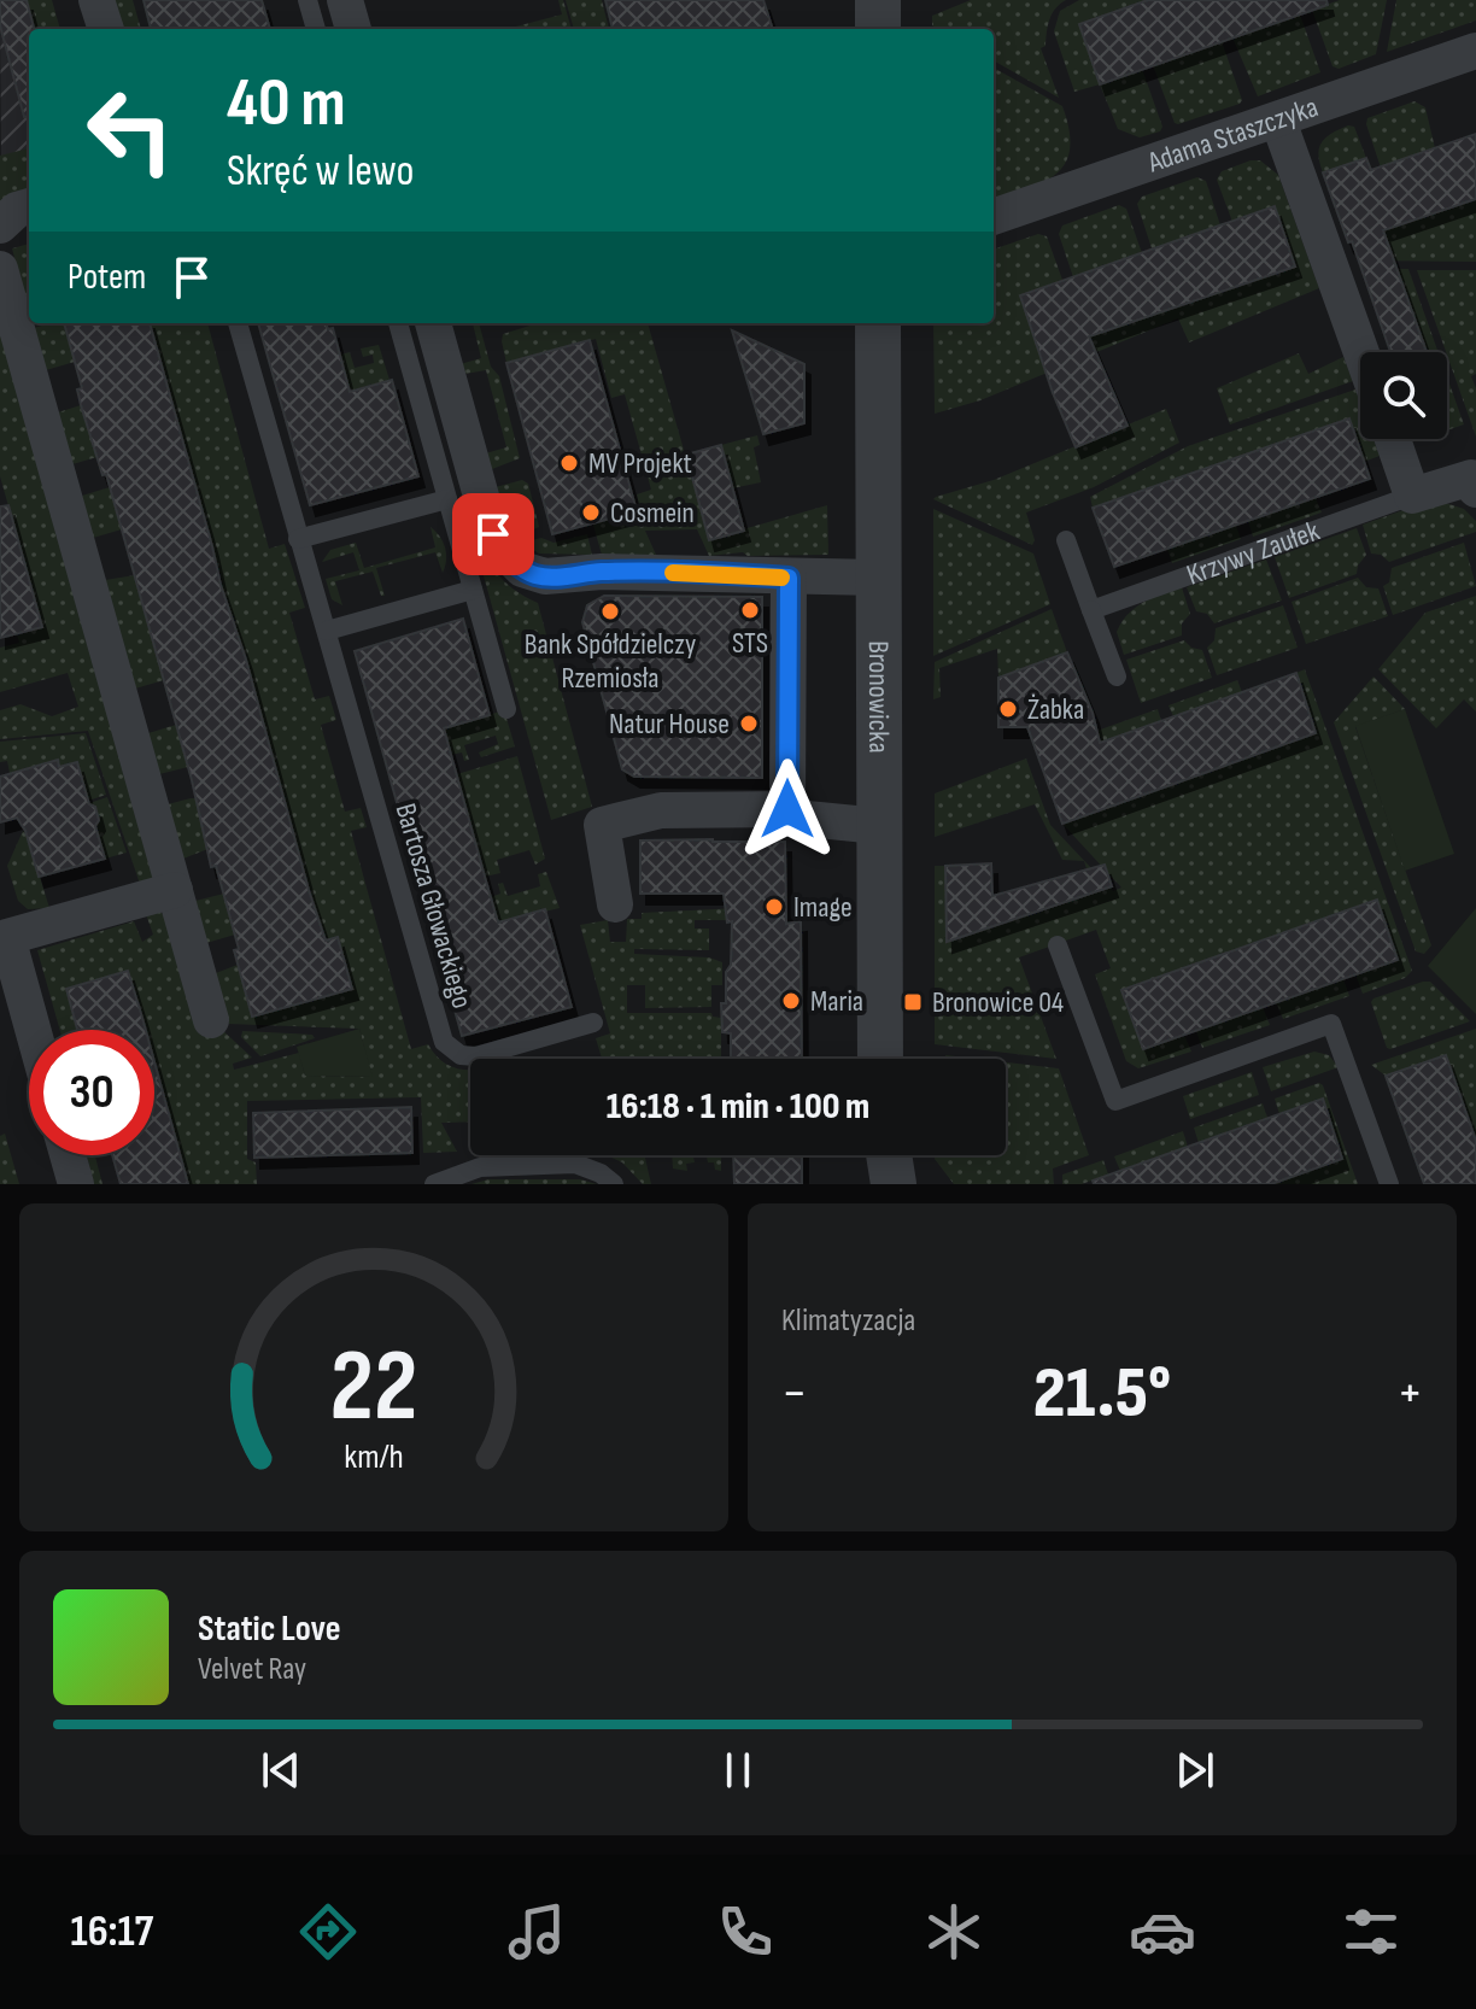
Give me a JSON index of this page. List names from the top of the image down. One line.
{"streets":{"street":["Adama Staszczyka","Krzywy Zaułek","Bronowicka"],"lane":["Bartosza Głowackiego"]},"places":{"other":["MV Projekt","Cosmein","STS","Bank Spółdzielczy Rzemiosła","Żabka","Natur House","Image","Maria"],"transit":["Bronowice 04"]},"page":{"turn":["40 m","Skręć w lewo"],"then":"Potem","limit":"30","trip":"16:18 · 1 min · 100 m","tile":"Klimatyzacja","heat":["−","21.5°","+"],"song":["Static Love","Velvet Ray"],"tabs":"16:17","gauge":["22","km/h"]}}
